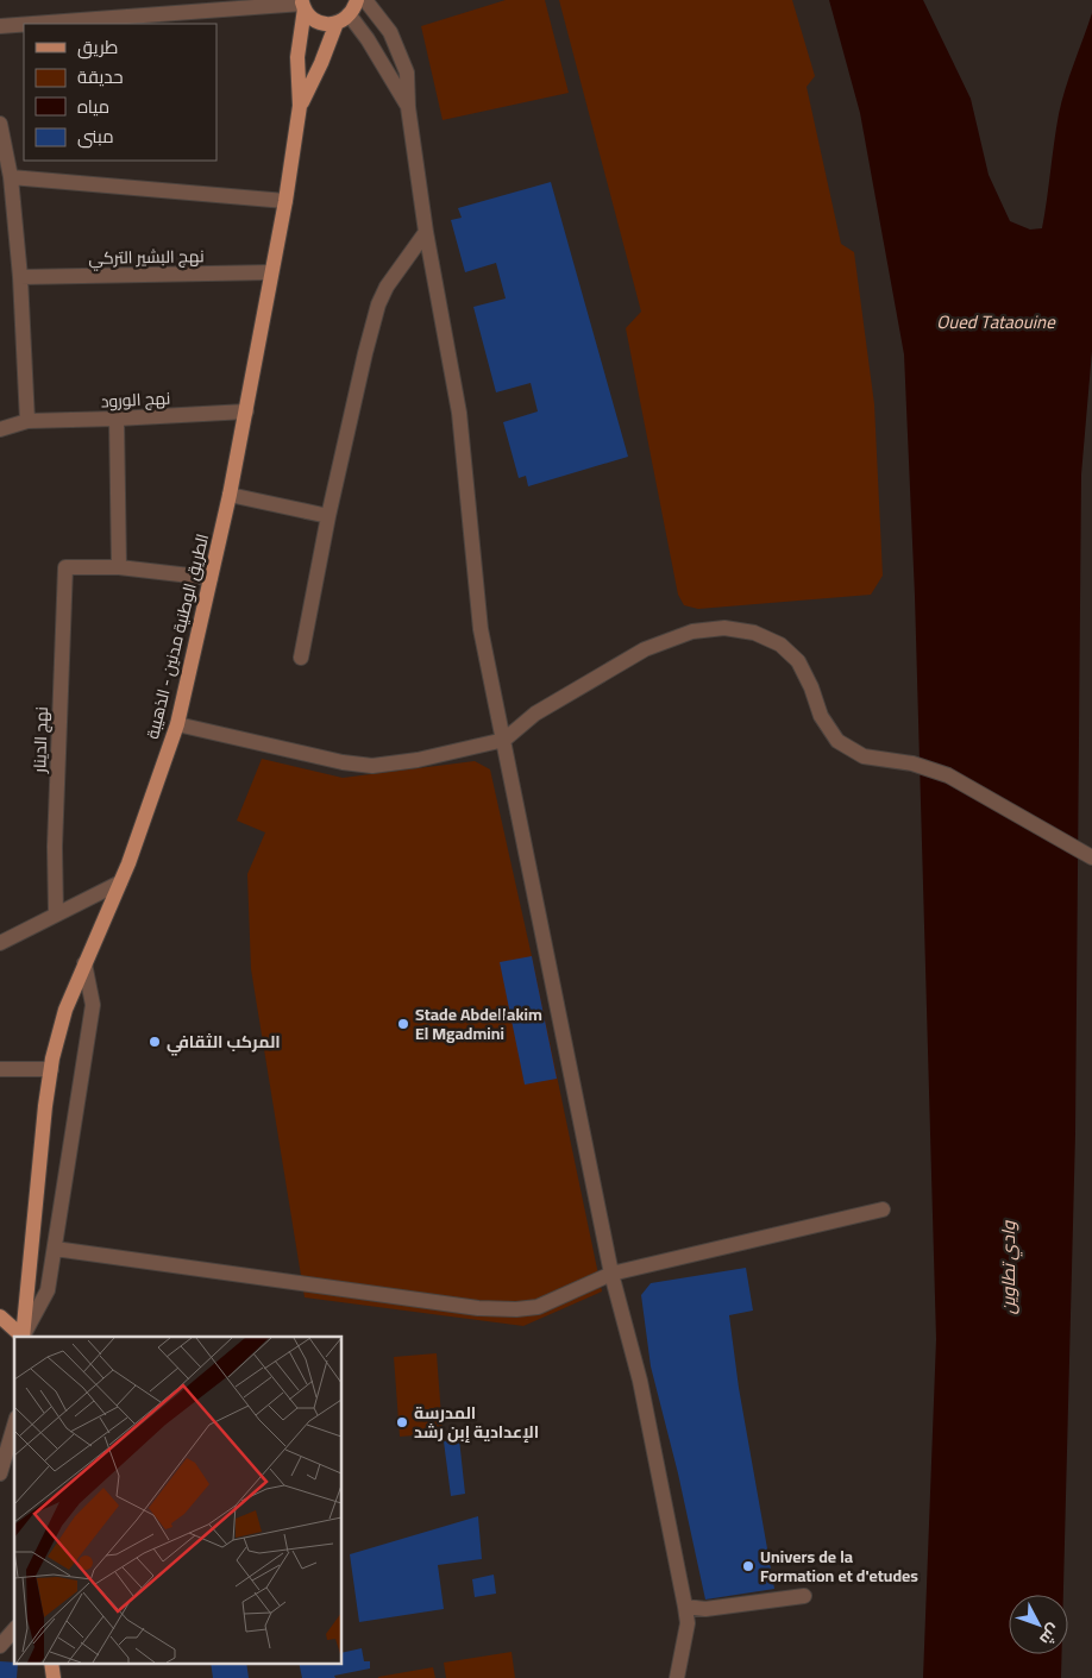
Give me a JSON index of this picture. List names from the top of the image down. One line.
{"streets":{"main road":["الطريق الوطنية مدنين - الذهيبة"],"street":["نهج البشير التركي","نهج الورود","نهج الدينار"]},"crossings":[["نهج البشير التركي","الطريق الوطنية مدنين - الذهيبة"],["نهج الورود","الطريق الوطنية مدنين - الذهيبة"]],"water":["Oued Tataouine","وادي تطاوين"],"places":["Stade Abdelاakim El Mgadmini","المركب الثقافي","المدرسة الإعدادية إبن رشد","Univers de la Formation et d'etudes"],"legend":["طريق","حديقة","مياه","مبنى"],"north":"bottom right"}
